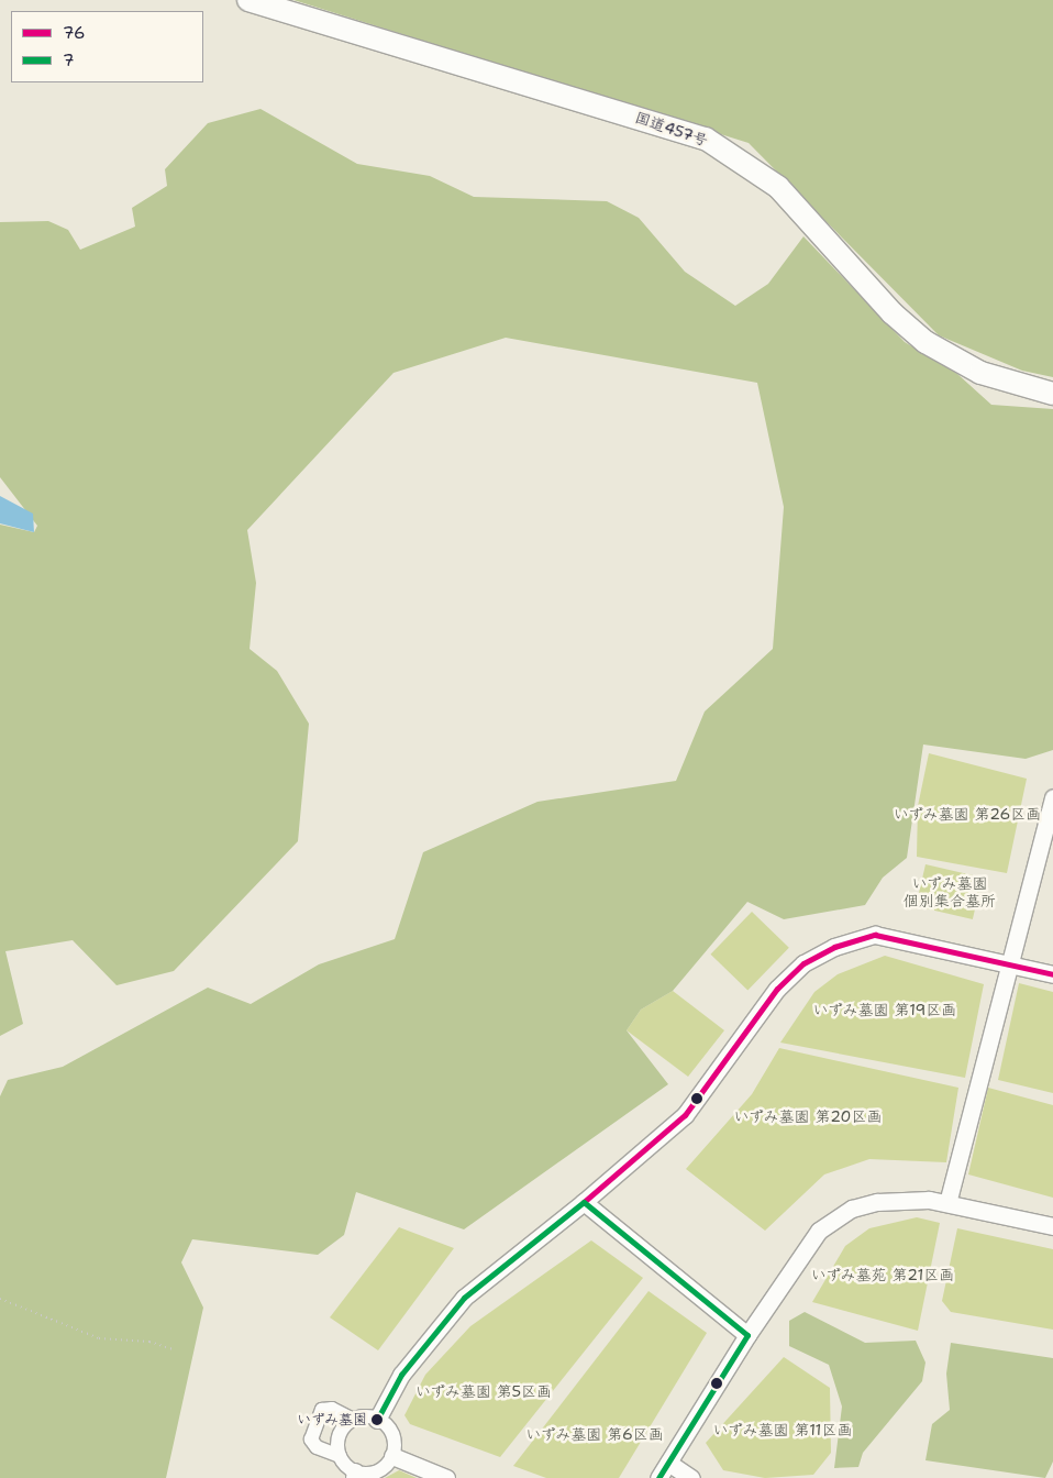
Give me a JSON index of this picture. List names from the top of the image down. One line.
{"streets":{"highway":["国道457号"]},"parks":["いずみ墓園 第26区画","いずみ墓園 個別集合墓所","いずみ墓園 第19区画","いずみ墓園 第20区画","いずみ墓苑 第21区画","いずみ墓園 第5区画","いずみ墓園 第11区画","いずみ墓園 第6区画"],"places":["いずみ墓園"],"lines":["transit line 76","transit line 7"],"legend":["76","7"]}
